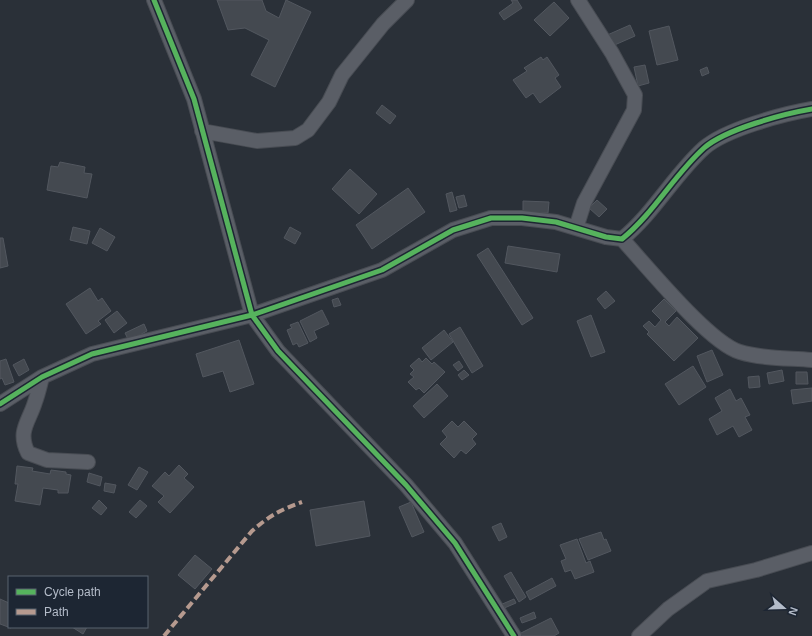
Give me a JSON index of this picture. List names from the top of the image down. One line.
{"legend":["Cycle path","Path"],"north":"right"}
